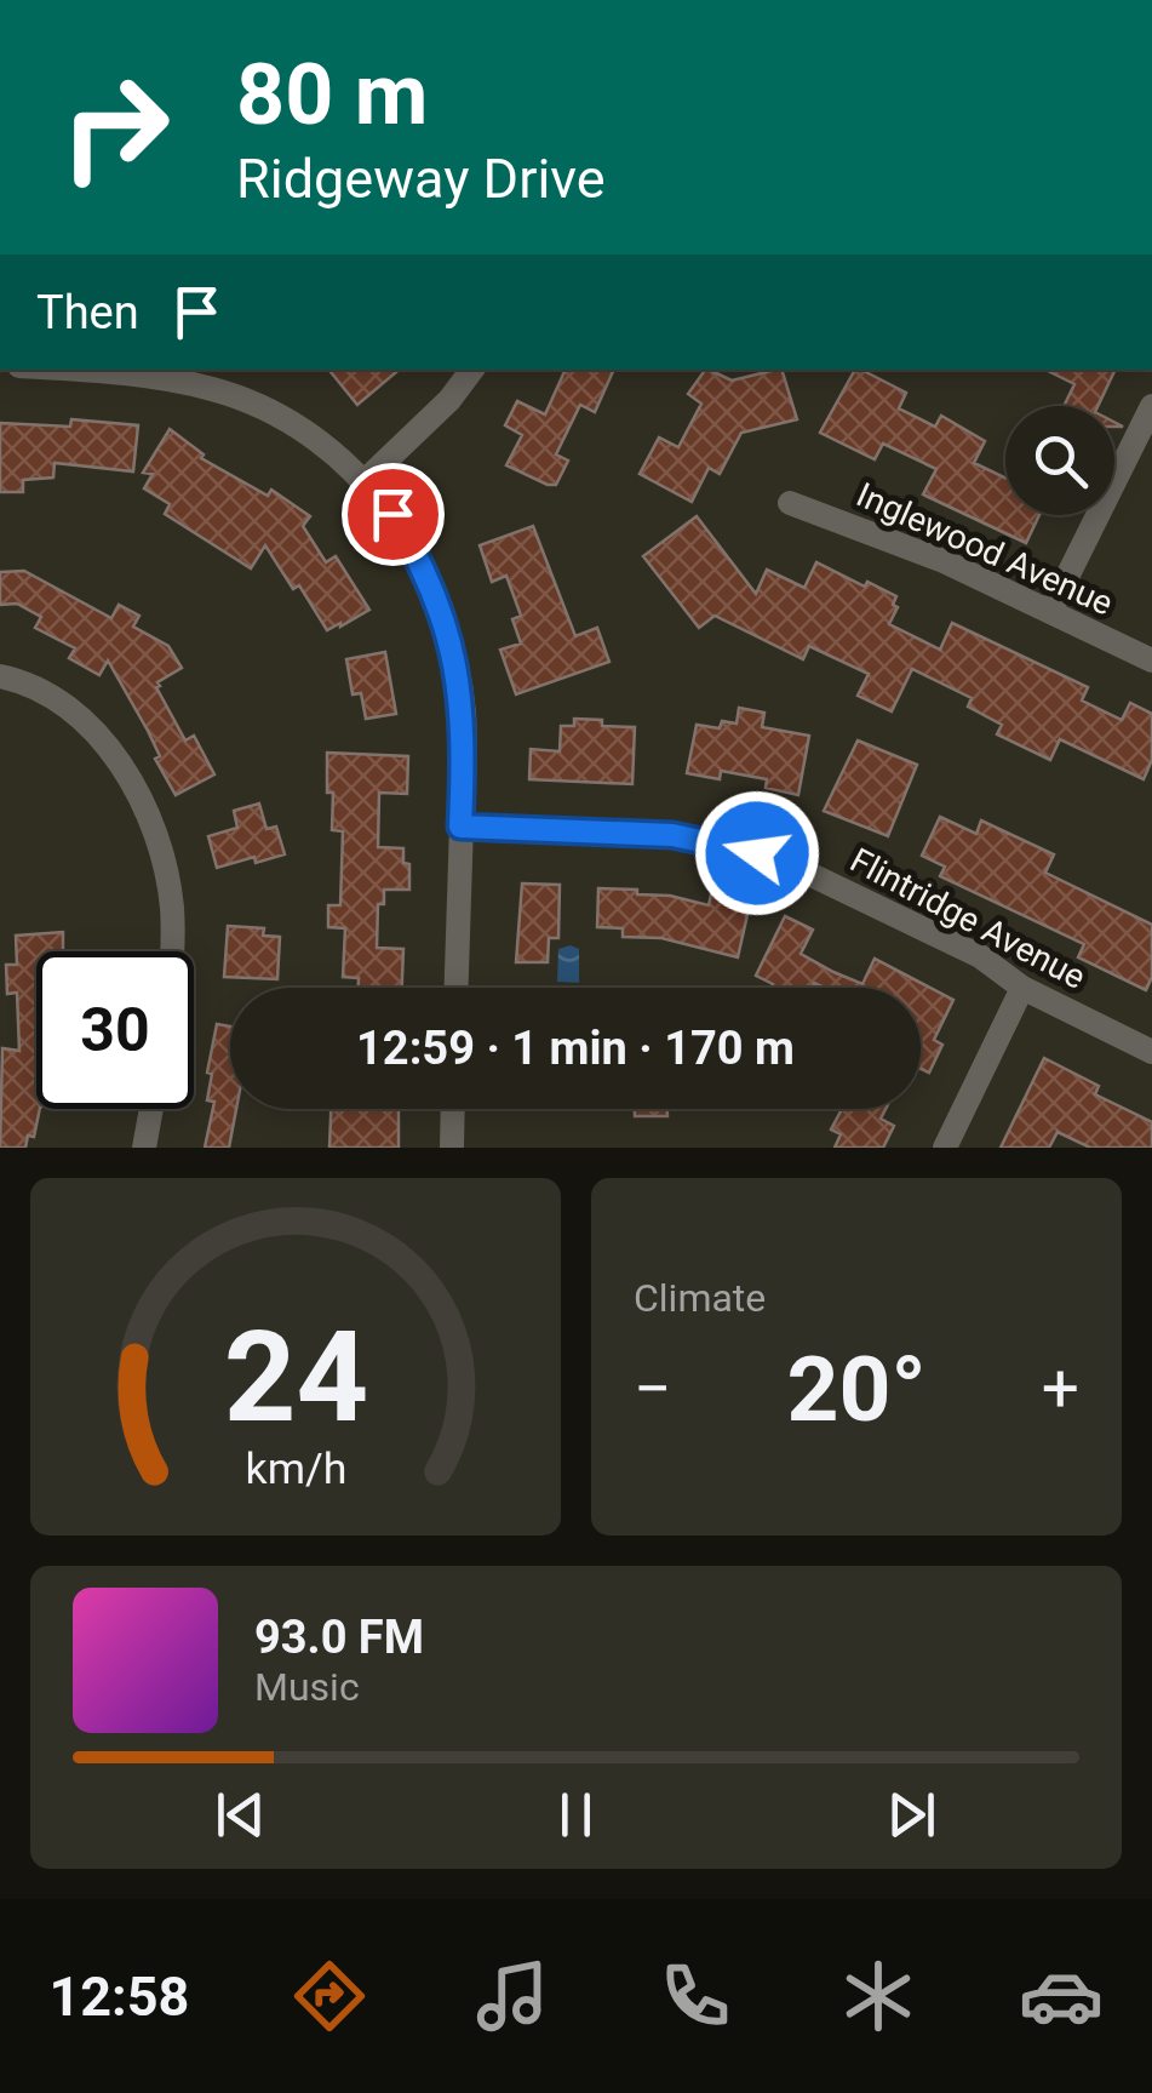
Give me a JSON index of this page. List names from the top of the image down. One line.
{"streets":{"street":["Inglewood Avenue","Flintridge Avenue"]},"page":{"turn":["80 m","Ridgeway Drive"],"then":"Then","limit":"30","trip":"12:59 · 1 min · 170 m","tile":"Climate","heat":["−","20°","+"],"song":["93.0 FM","Music"],"tabs":"12:58","gauge":["24","km/h"]}}
